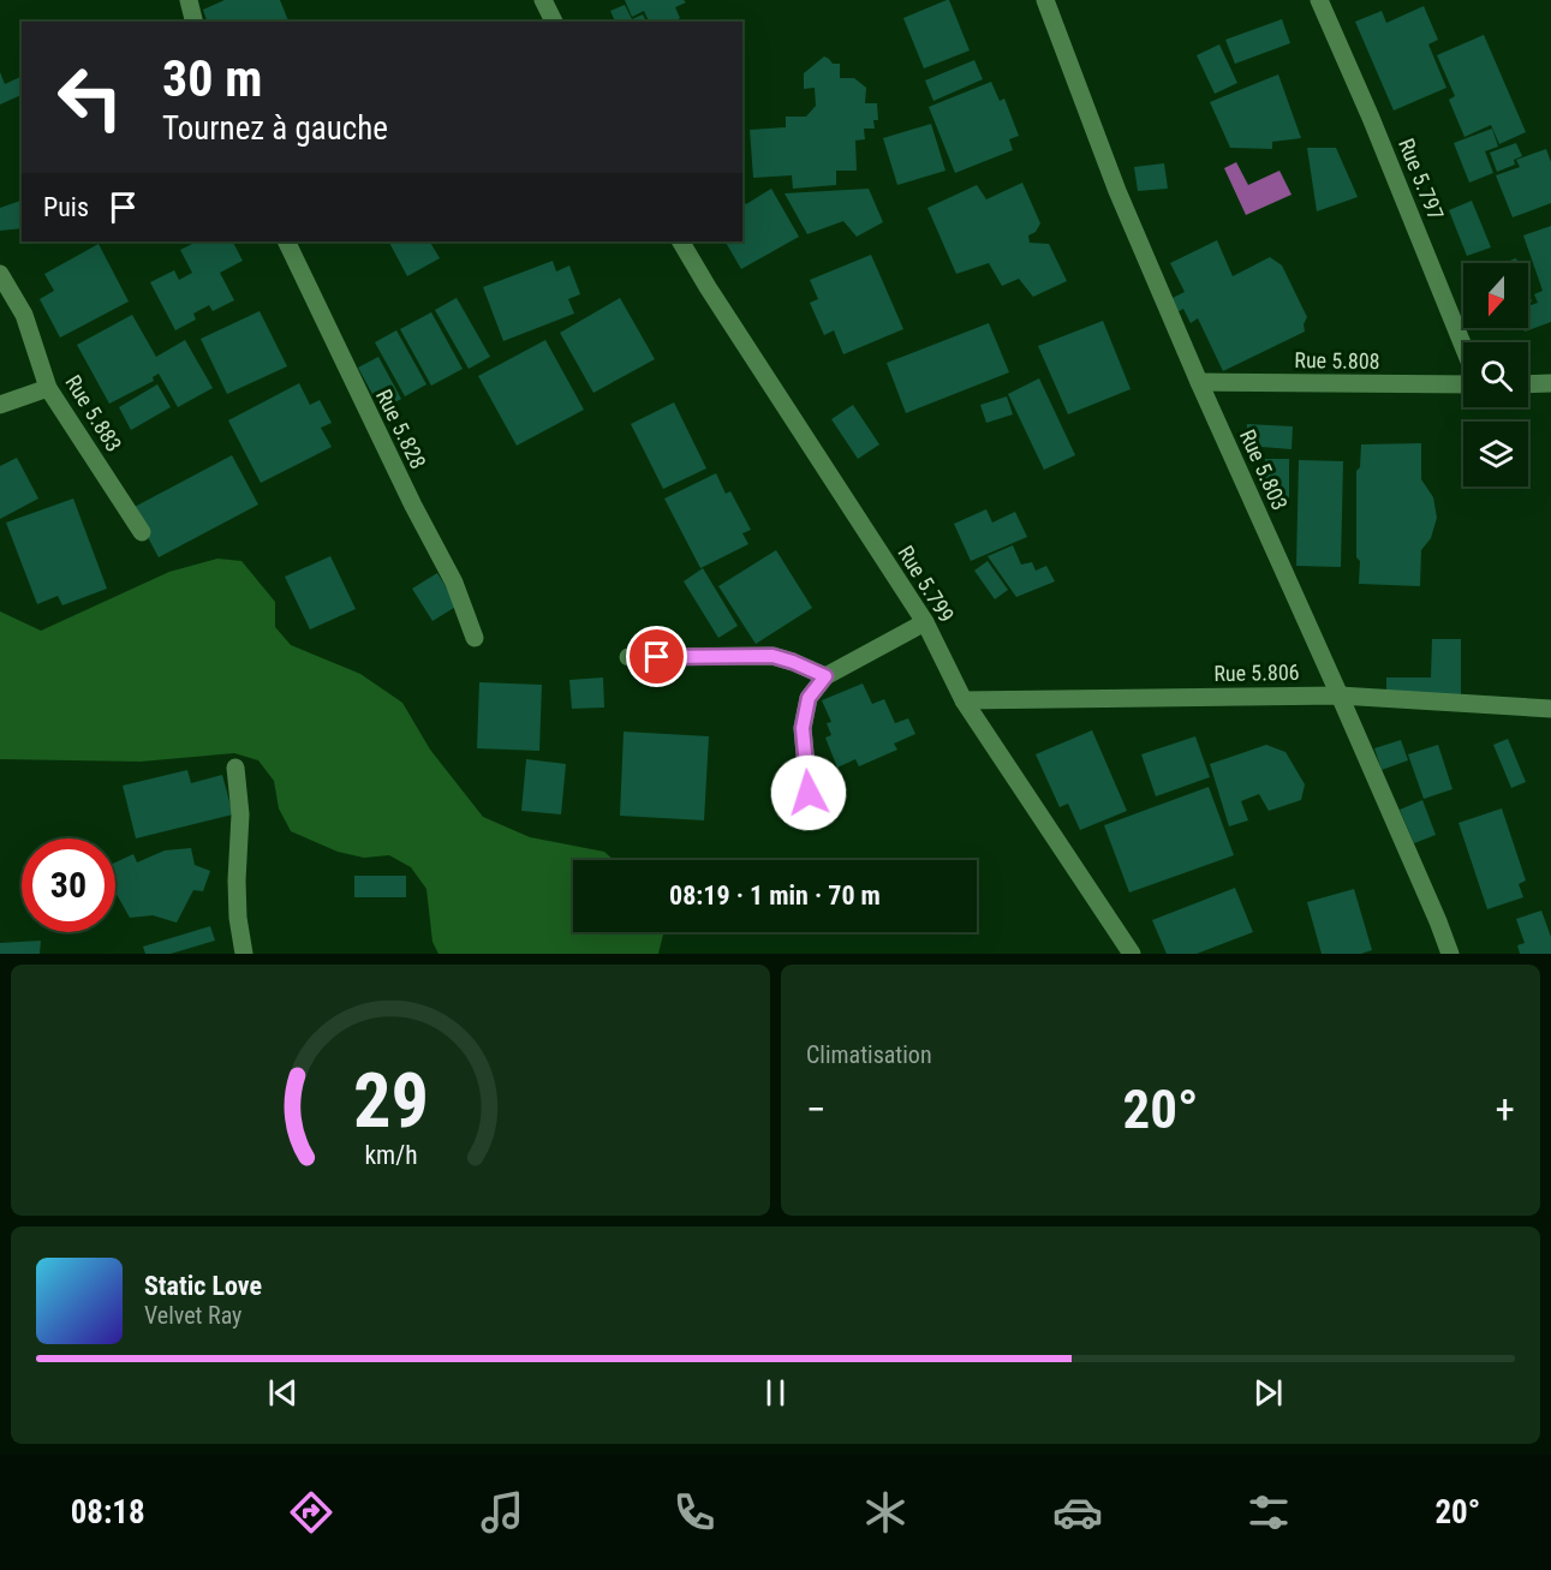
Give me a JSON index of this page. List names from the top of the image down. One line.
{"streets":{"street":["Rue 5.797","Rue 5.808","Rue 5.883","Rue 5.828","Rue 5.803","Rue 5.799","Rue 5.806"]},"crossings":[["Rue 5.808","Rue 5.803"],["Rue 5.803","Rue 5.806"],["Rue 5.799","Rue 5.806"]],"north":"bottom","page":{"turn":["30 m","Tournez à gauche"],"then":"Puis","limit":"30","trip":"08:19 · 1 min · 70 m","tile":"Climatisation","heat":["−","20°","+"],"song":["Static Love","Velvet Ray"],"tabs":["08:18","20°"],"gauge":["29","km/h"]}}
